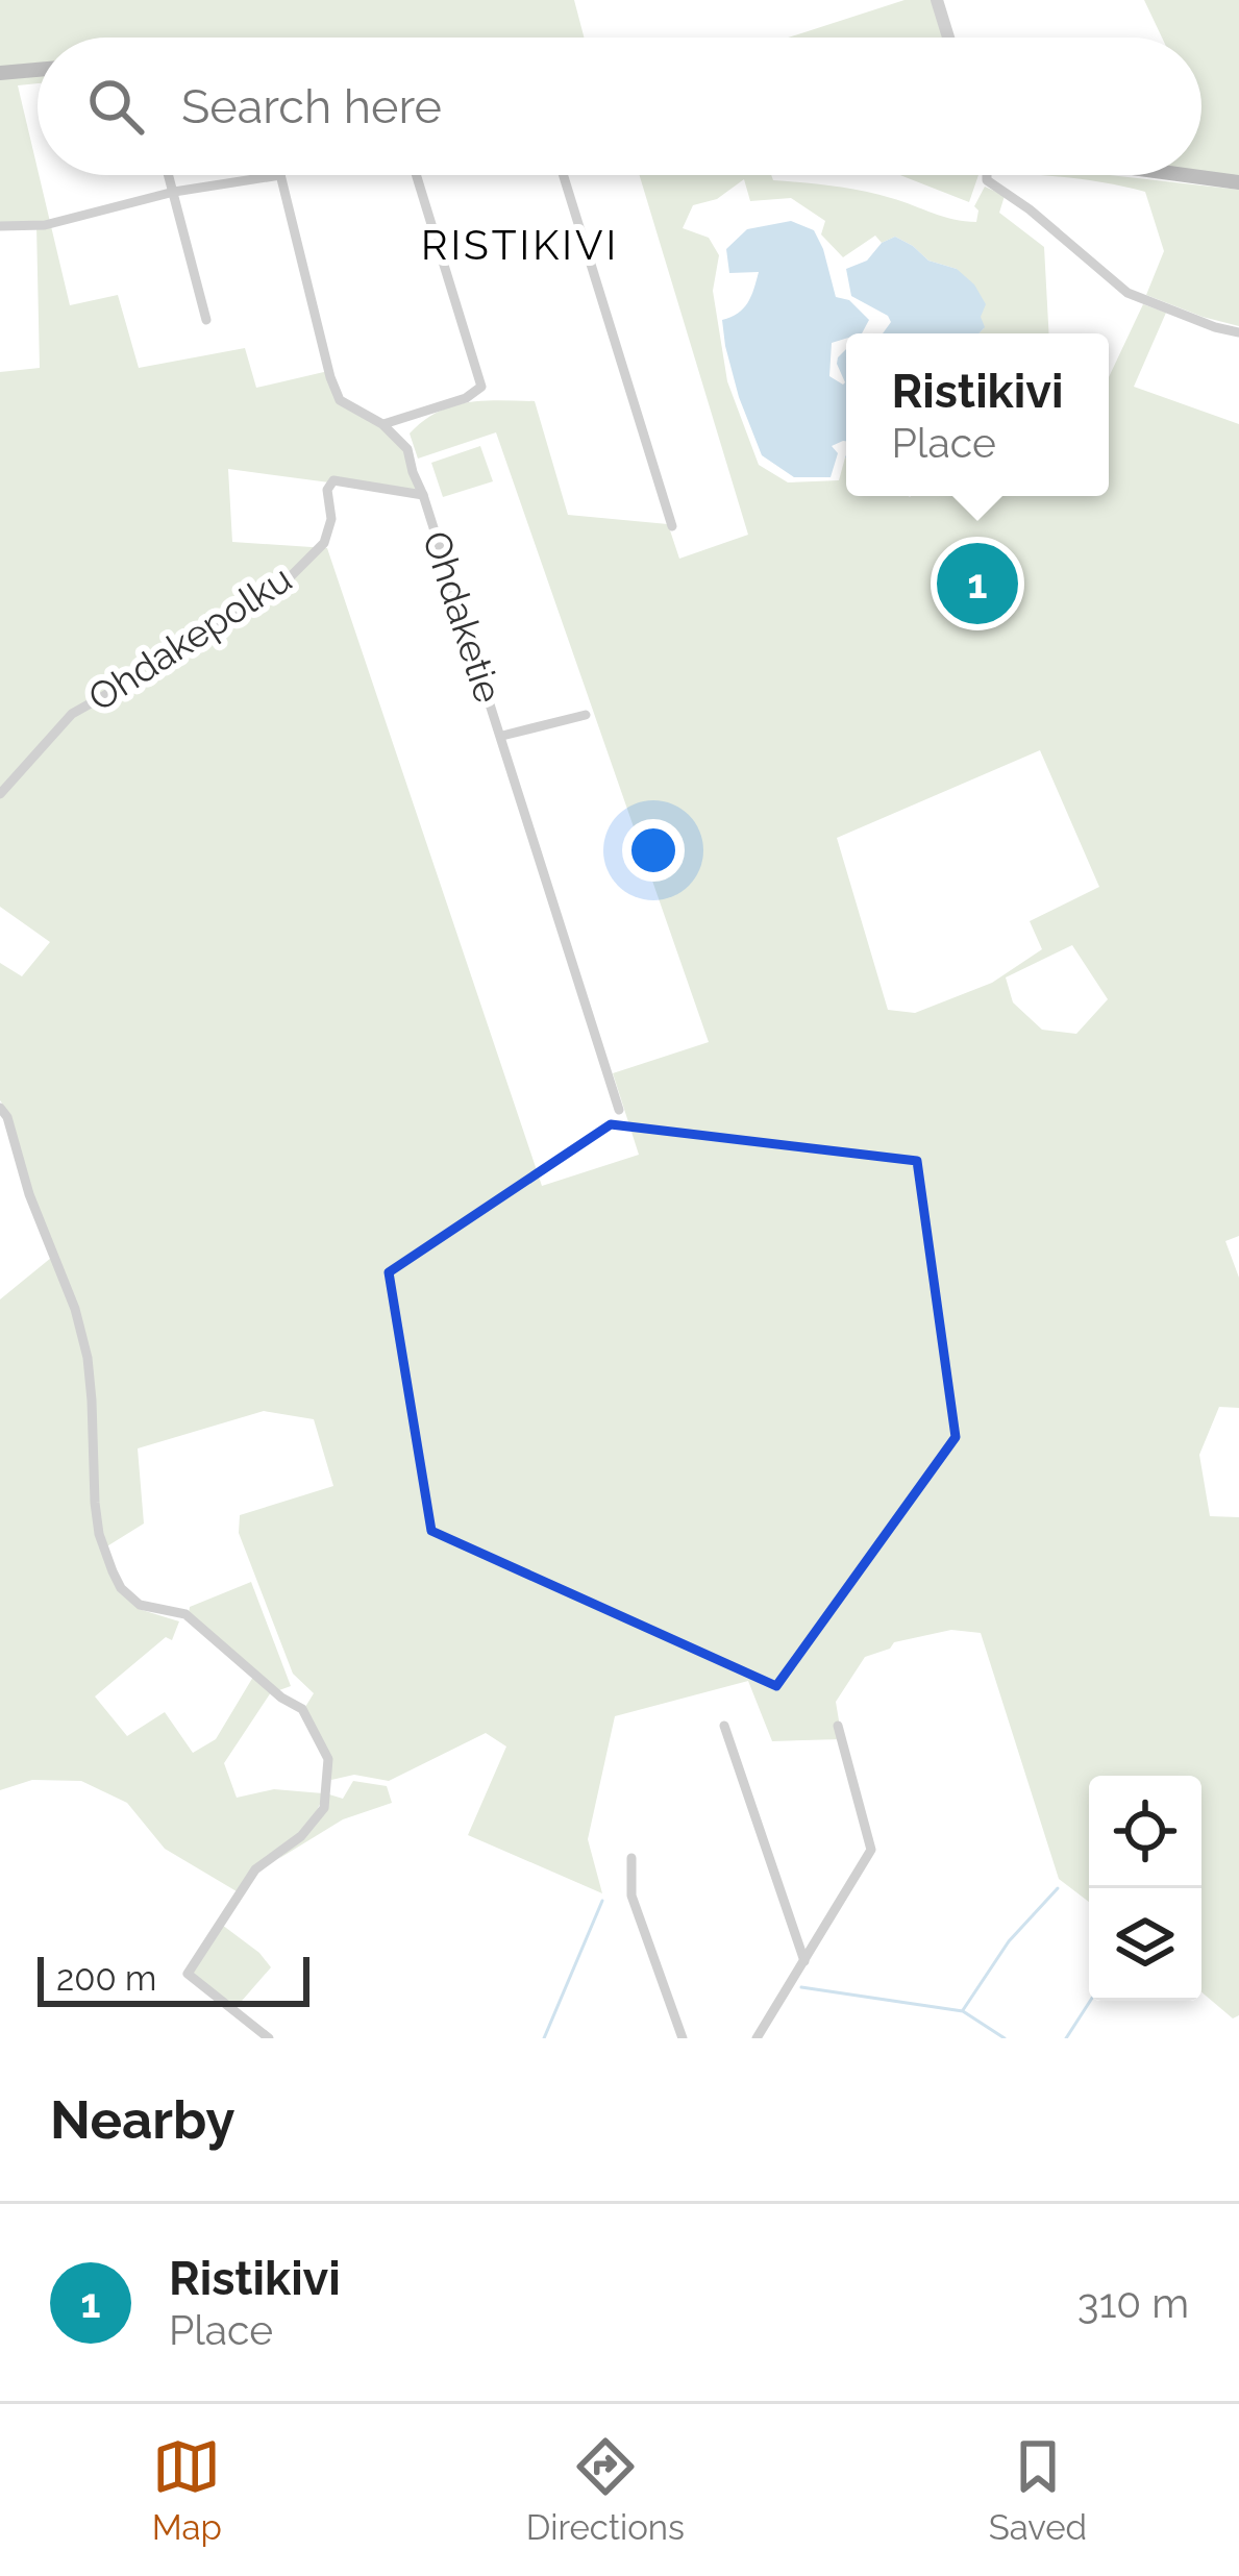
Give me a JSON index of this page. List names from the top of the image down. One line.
{"streets":{"street":["Ohdaketie","Ohdakepolku"]},"crossings":[["Ohdaketie","Ohdakepolku"]],"districts":["RISTIKIVI"],"scale_bar":"200 m","page":{"search":"Search here","popup":["Ristikivi","Place"],"pins":"1","scale":"200 m","heading":"Nearby","list":[{"mark":"1","name":"Ristikivi","note":"Place","value":"310 m"}],"nav":["Map","Directions","Saved"]}}
